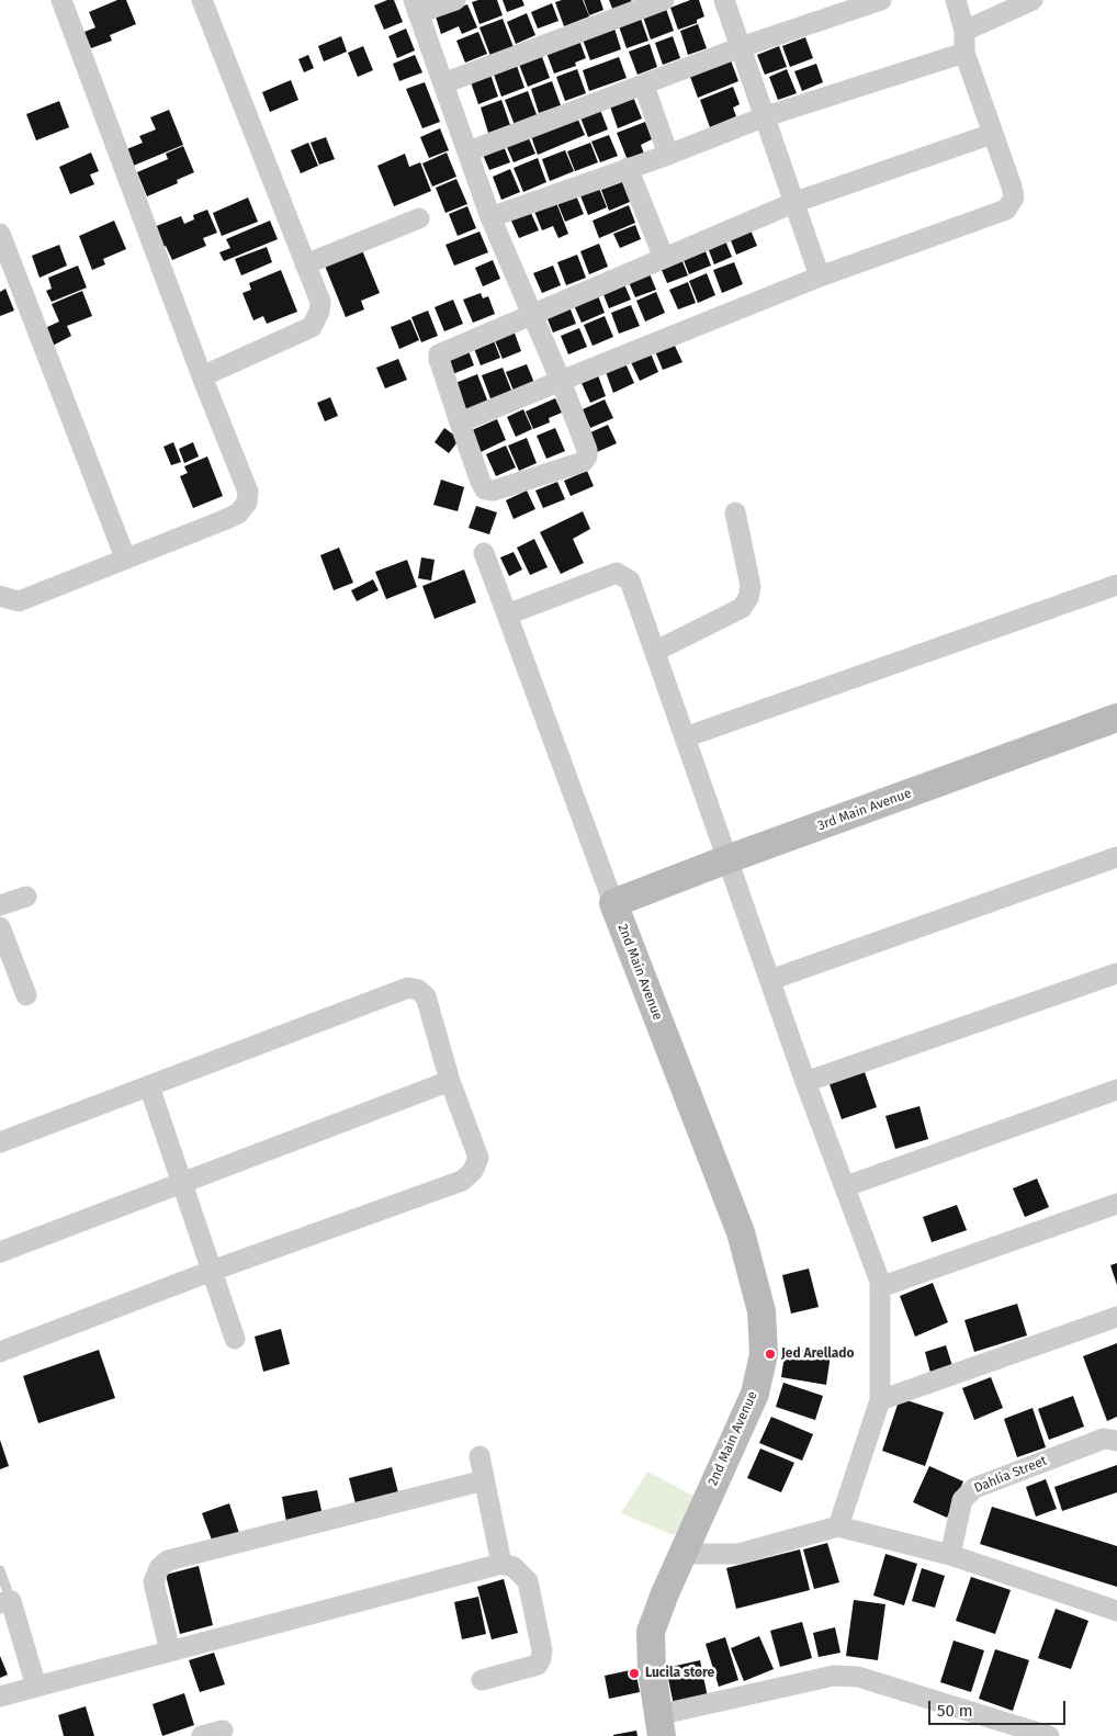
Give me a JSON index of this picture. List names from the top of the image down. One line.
{"streets":{"street":["3rd Main Avenue","2nd Main Avenue","Dahlia Street"]},"crossings":[["3rd Main Avenue","2nd Main Avenue"]],"places":["Jed Arellado","Lucila store"],"scale_bar":"50 m"}
